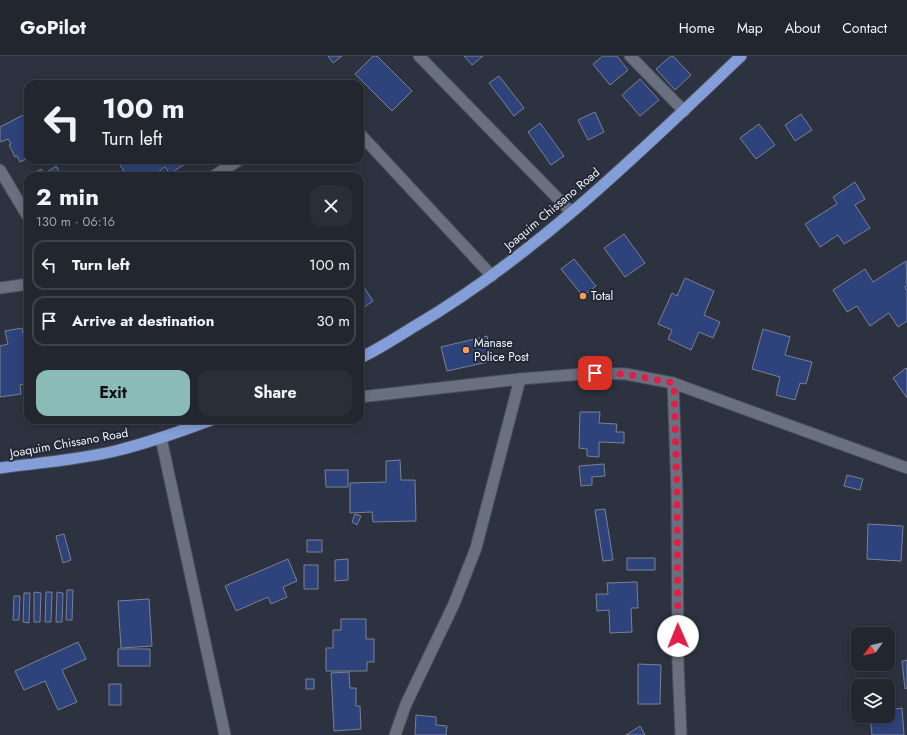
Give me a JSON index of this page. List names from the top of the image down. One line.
{"streets":{"highway":["Joaquim Chissano Road"]},"places":["Total","Manase Police Post"],"north":"bottom left","page":{"header":"GoPilot","nav":["Home","Map","About","Contact"],"turn":["100 m","Turn left"],"heading":["2 min","130 m · 06:16"],"list":[{"name":"Turn left","value":"100 m"},{"name":"Arrive at destination","value":"30 m"}],"buttons":["Exit","Share"]}}
